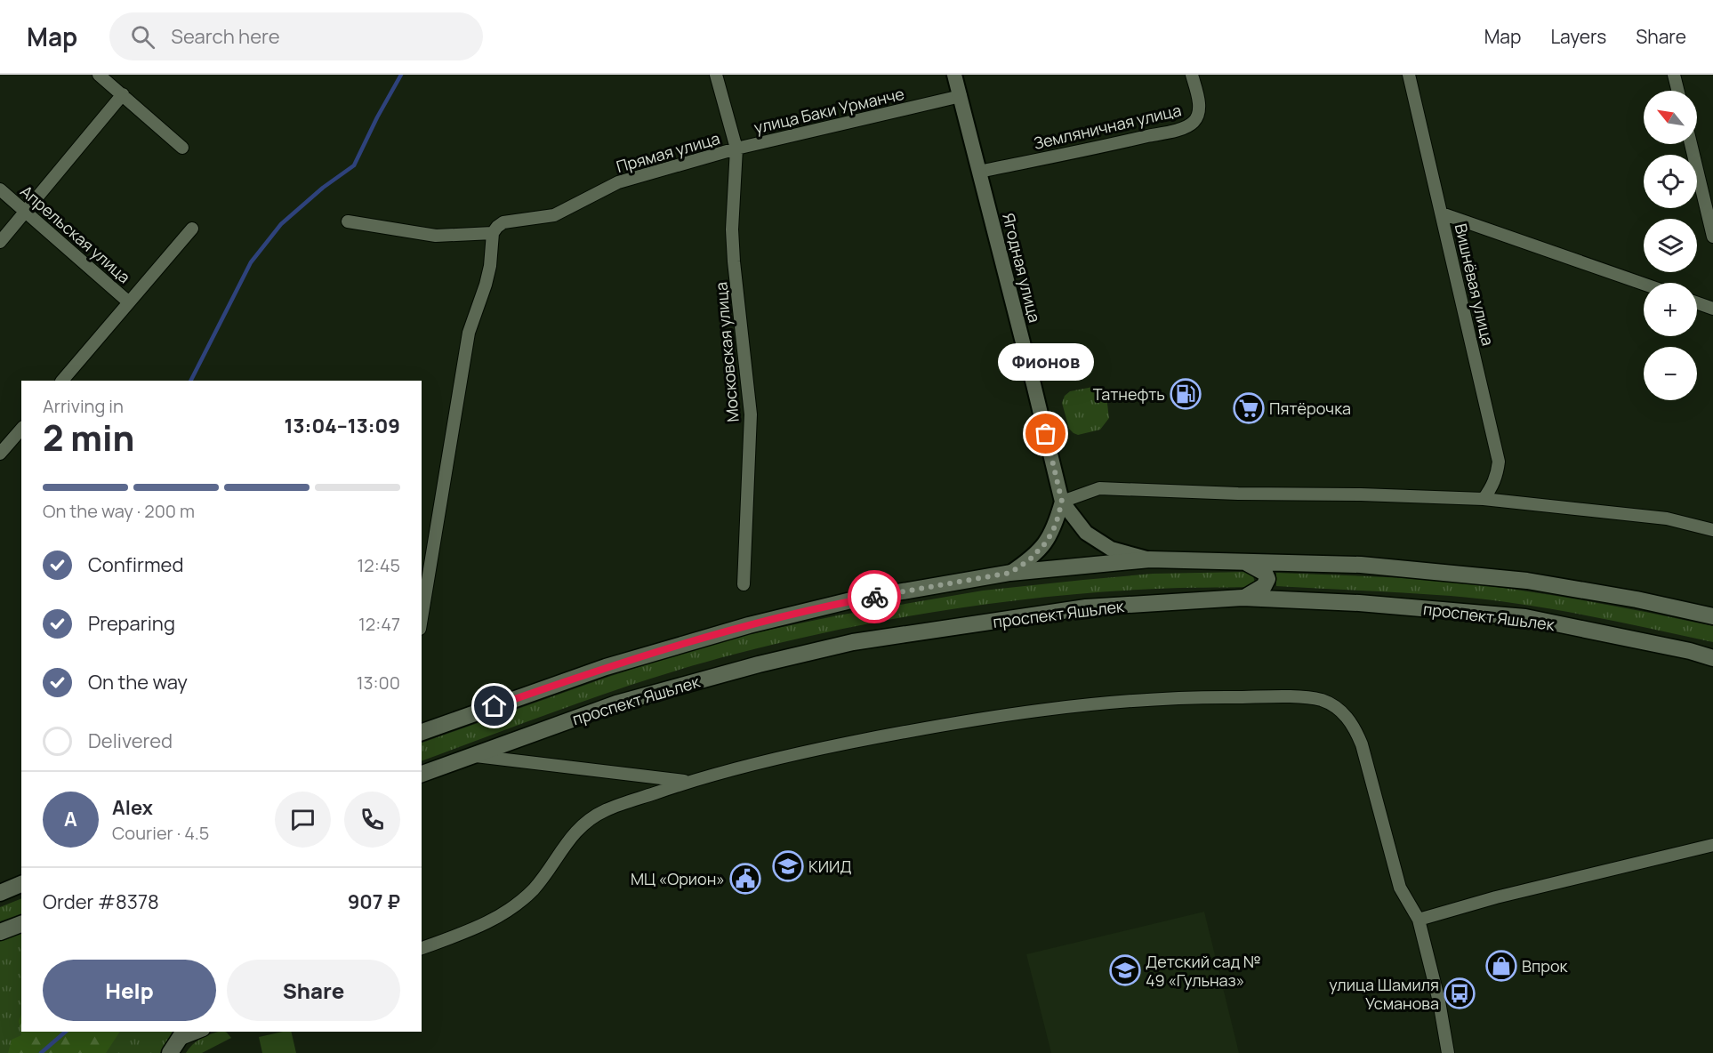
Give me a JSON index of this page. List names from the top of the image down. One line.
{"streets":{"main road":["проспект Яшьлек"],"street":["улица Баки Урманче","Земляничная улица","Прямая улица","Апрельская улица","Ягодная улица","Вишнёвая улица","Московская улица"]},"crossings":[["улица Баки Урманче","Прямая улица"],["улица Баки Урманче","Ягодная улица"],["улица Баки Урманче","Московская улица"],["Земляничная улица","Ягодная улица"],["Прямая улица","Московская улица"]],"places":{"fuel station":["Татнефть"],"supermarket":["Пятёрочка"],"other":["Фионов"],"school or university":["КИИД","Детский сад № 49 «Гульназ»"],"public building":["МЦ «Орион»"],"shop":["Впрок"],"bus stop":["улица Шамиля Усманова"]},"north":"top left","page":{"header":"Map","search":"Search here","nav":["Map","Layers","Share"],"map_buttons":["+","−"],"bubble":"Фионов","heading":["2 min","Arriving in","13:04–13:09"],"panel":["Alex","Courier · 4.5","Order #8378","907 ₽"],"bar":"On the way · 200 m","list":[["Confirmed","12:45"],["Preparing","12:47"],["On the way","13:00"],"Delivered"],"round":"A","buttons":["Help","Share"]}}
